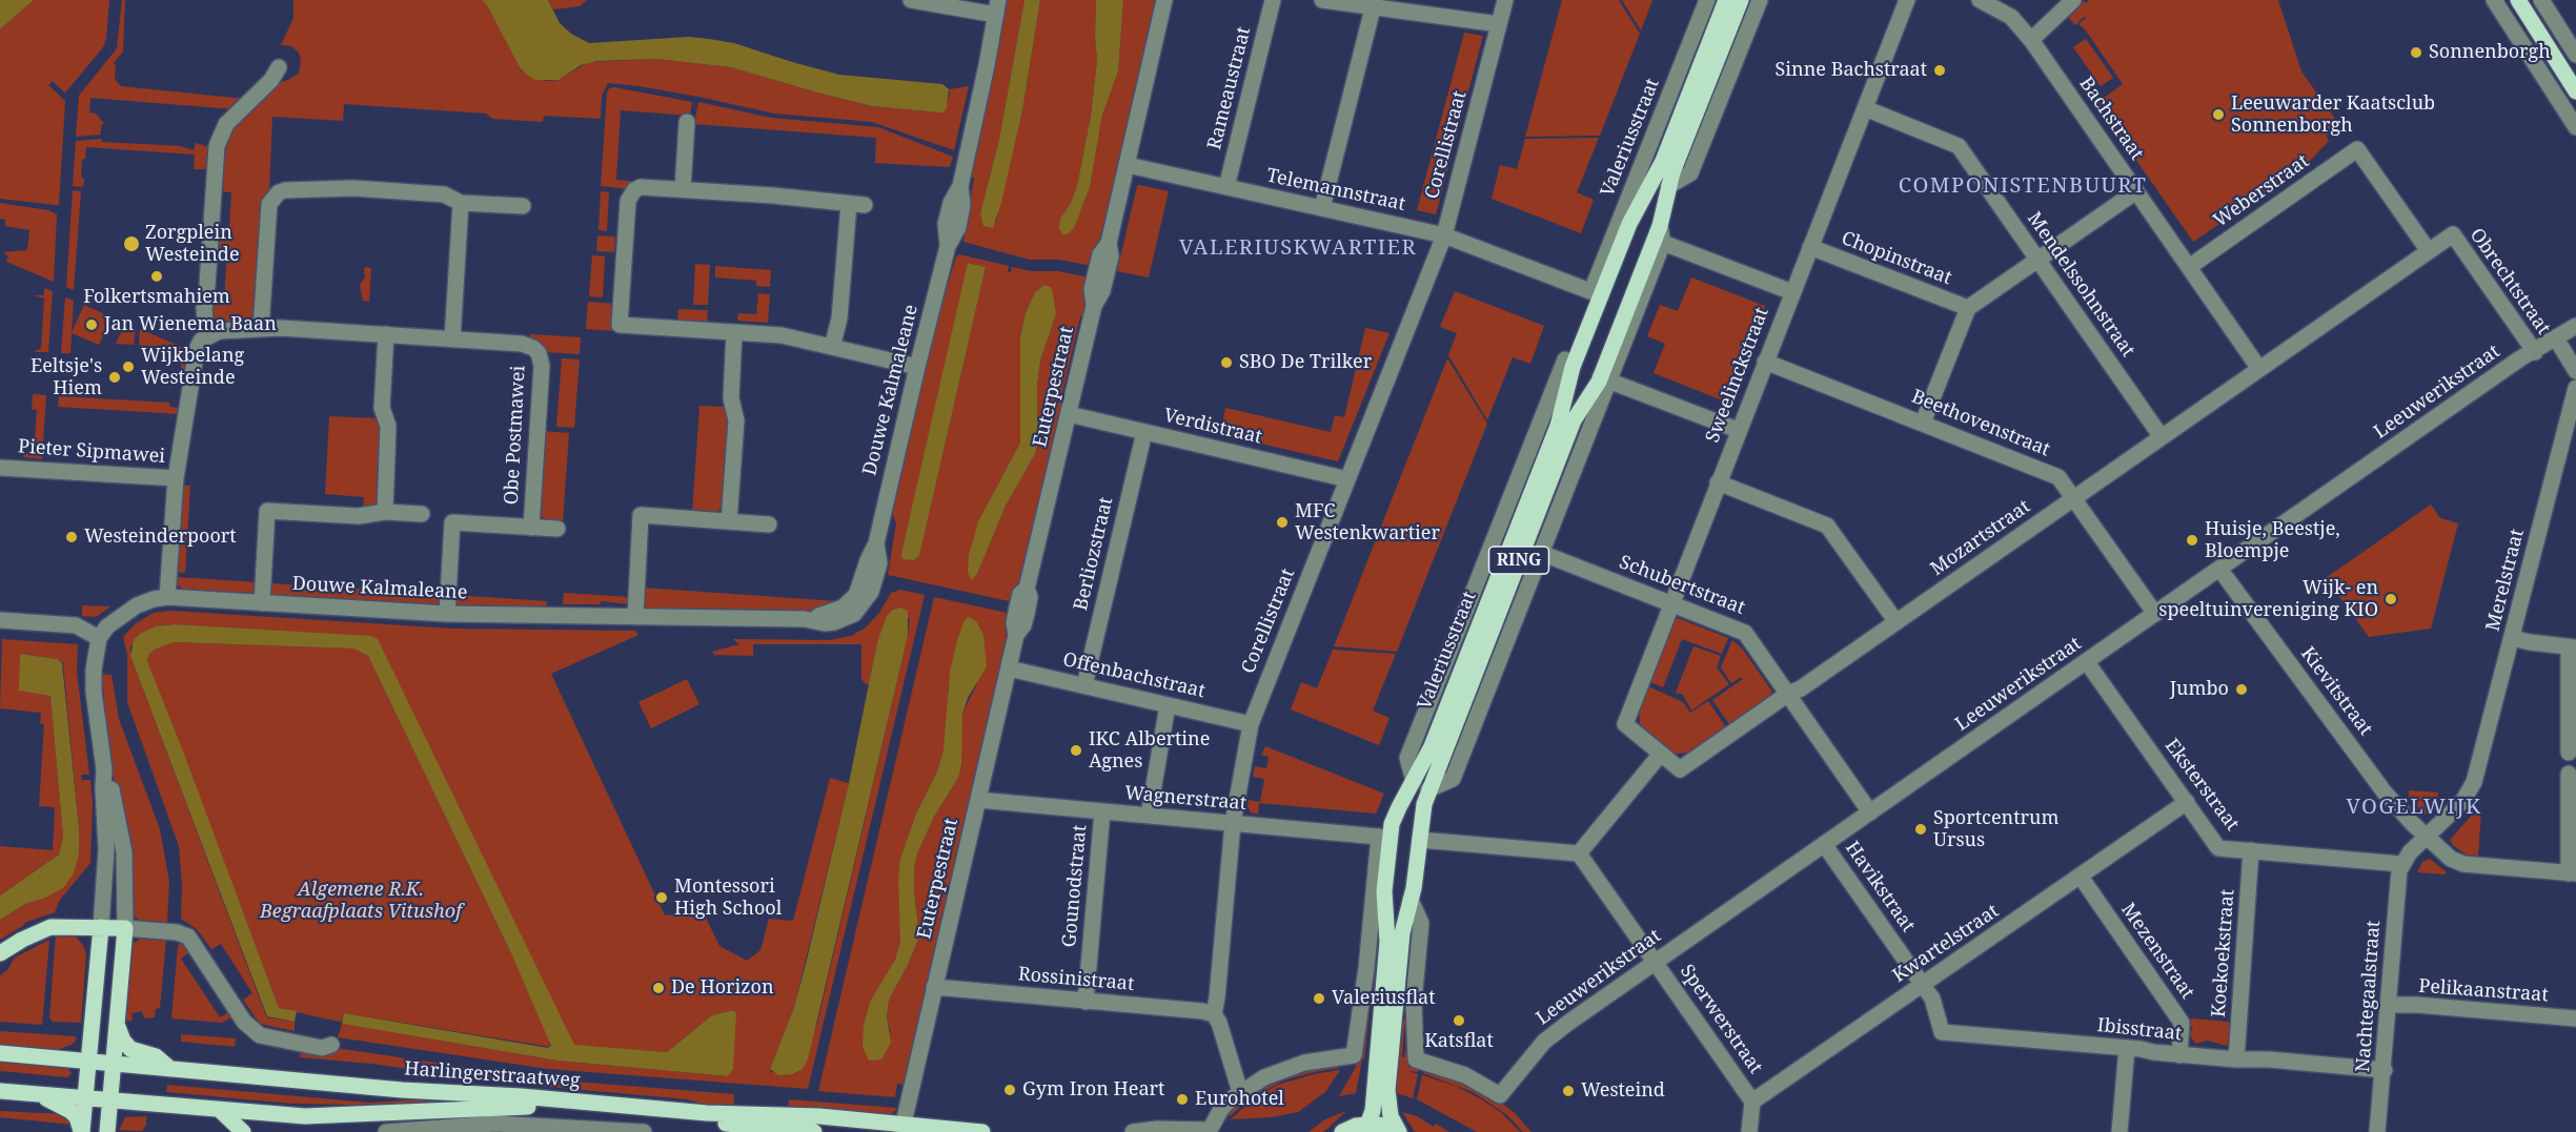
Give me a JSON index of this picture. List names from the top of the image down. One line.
{"streets":{"main road":["Valeriusstraat","RING","Harlingerstraatweg"],"street":["Rameaustraat","Bachstraat","Corellistraat","Telemannstraat","Weberstraat","Chopinstraat","Obrechtstraat","Mendelssohnstraat","Sweelinckstraat","Euterpestraat","Douwe Kalmaleane","Leeuwerikstraat","Beethovenstraat","Verdistraat","Obe Postmawei","Pieter Sipmawei","Mozartstraat","Berliozstraat","Merelstraat","Schubertstraat","Offenbachstraat","Kievitstraat","Eksterstraat","Wagnerstraat","Gounodstraat","Havikstraat","Kwartelstraat","Mezenstraat","Koekoekstraat","Rossinistraat","Pelikaanstraat","Nachtegaalstraat","Sperwerstraat","Ibisstraat"]},"crossings":[["Rameaustraat","Telemannstraat"],["Bachstraat","Weberstraat"],["Bachstraat","Mozartstraat"],["Valeriusstraat","Corellistraat"],["Valeriusstraat","Telemannstraat"],["Valeriusstraat","Leeuwerikstraat"],["Valeriusstraat","Schubertstraat"],["Valeriusstraat","Wagnerstraat"],["Corellistraat","Telemannstraat"],["Corellistraat","Verdistraat"],["Corellistraat","Offenbachstraat"],["Corellistraat","Wagnerstraat"],["Corellistraat","Rossinistraat"],["Telemannstraat","Euterpestraat"],["Weberstraat","Obrechtstraat"],["Weberstraat","Mozartstraat"],["Chopinstraat","Sweelinckstraat"],["Obrechtstraat","Leeuwerikstraat"],["Obrechtstraat","Mozartstraat"],["Mendelssohnstraat","Sweelinckstraat"],["Mendelssohnstraat","Mozartstraat"],["Sweelinckstraat","Beethovenstraat"],["Sweelinckstraat","Mozartstraat"],["Sweelinckstraat","Schubertstraat"],["Euterpestraat","Verdistraat"],["Euterpestraat","Offenbachstraat"],["Euterpestraat","Wagnerstraat"],["Euterpestraat","Rossinistraat"],["Euterpestraat","Harlingerstraatweg"],["Douwe Kalmaleane","Obe Postmawei"],["Douwe Kalmaleane","Pieter Sipmawei"],["Leeuwerikstraat","Beethovenstraat"],["Leeuwerikstraat","Schubertstraat"],["Leeuwerikstraat","Kievitstraat"],["Leeuwerikstraat","Eksterstraat"],["Leeuwerikstraat","Havikstraat"],["Leeuwerikstraat","Sperwerstraat"],["Beethovenstraat","Mozartstraat"],["Verdistraat","Berliozstraat"],["Mozartstraat","Schubertstraat"],["Berliozstraat","Offenbachstraat"],["Merelstraat","Kievitstraat"],["Eksterstraat","Kwartelstraat"],["Eksterstraat","Koekoekstraat"],["Eksterstraat","Nachtegaalstraat"],["Wagnerstraat","Gounodstraat"],["Gounodstraat","Rossinistraat"],["Havikstraat","Kwartelstraat"],["Havikstraat","Ibisstraat"],["Kwartelstraat","Mezenstraat"],["Kwartelstraat","Sperwerstraat"],["Kwartelstraat","Ibisstraat"],["Mezenstraat","Ibisstraat"],["Koekoekstraat","Ibisstraat"],["Pelikaanstraat","Nachtegaalstraat"],["Nachtegaalstraat","Ibisstraat"]],"districts":["COMPONISTENBUURT","VALERIUSKWARTIER","VOGELWIJK"],"parks":["Algemene R.K. Begraafplaats Vitushof"],"places":["Sonnenborgh","Sinne Bachstraat","Leeuwarder Kaatsclub Sonnenborgh","Zorgplein Westeinde","Folkertsmahiem","Jan Wienema Baan","SBO De Trilker","Wijkbelang Westeinde","Eeltsje's Hiem","MFC Westenkwartier","Westeinderpoort","Huisje, Beestje, Bloempje","Wijk- en speeltuinvereniging KIO","Jumbo","IKC Albertine Agnes","Sportcentrum Ursus","Montessori High School","De Horizon","Valeriusflat","Katsflat","Gym Iron Heart","Westeind","Eurohotel"]}
